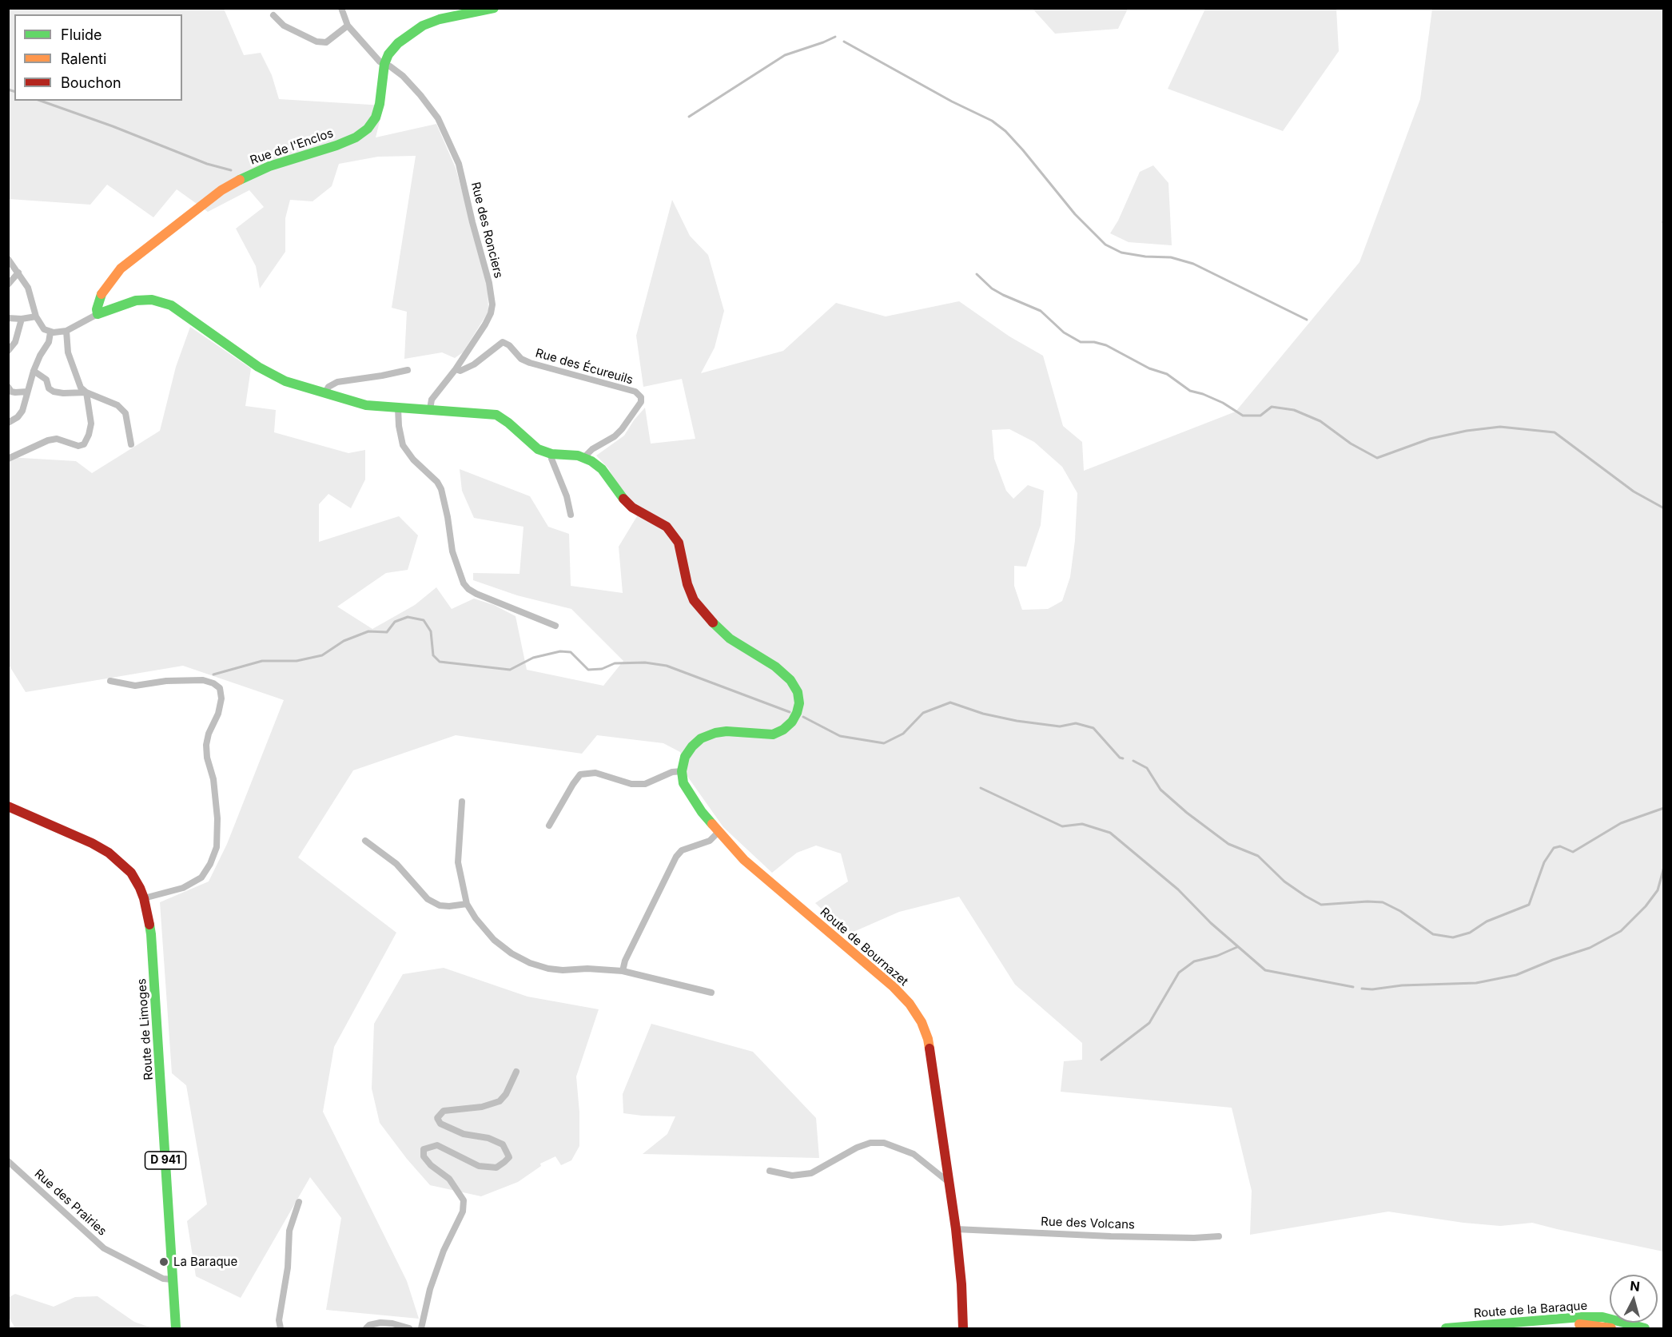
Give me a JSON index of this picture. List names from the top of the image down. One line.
{"streets":{"street":["Rue de l'Enclos","Rue des Ronciers","Rue des Écureuils","Route de Bournazet","Route de Limoges","D 941","Rue des Prairies","Rue des Volcans","Route de la Baraque"]},"crossings":[["Rue de l'Enclos","Rue des Ronciers"],["Rue des Ronciers","Rue des Écureuils"],["Route de Bournazet","Rue des Volcans"],["Route de Limoges","Rue des Prairies"]],"places":["La Baraque"],"legend":["Fluide","Ralenti","Bouchon"],"north":"top"}
